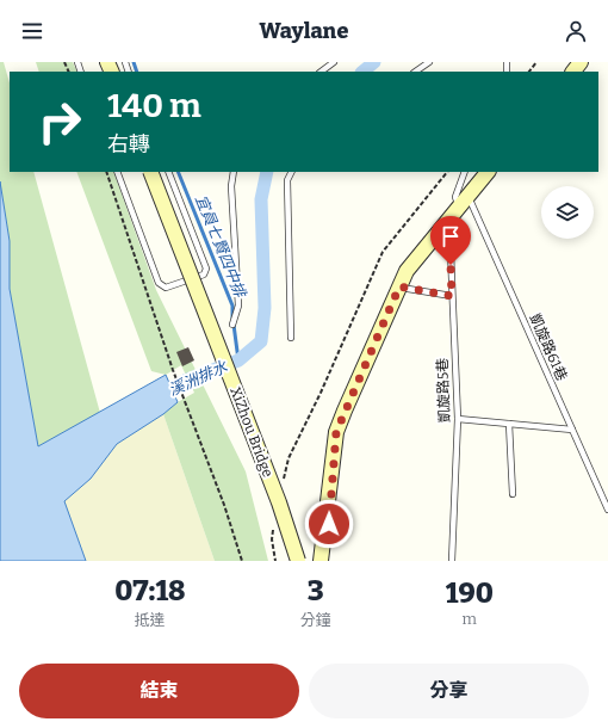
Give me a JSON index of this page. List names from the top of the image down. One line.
{"streets":{"street":["XiZhou Bridge"],"lane":["凱旋路61巷","凱旋路5巷"]},"water":["宜員七賢四中排","溪洲排水"],"page":{"header":"Waylane","turn":["140 m","右轉"],"eta":["07:18","抵達","3","分鐘","190","m"],"buttons":["結束","分享"]}}
